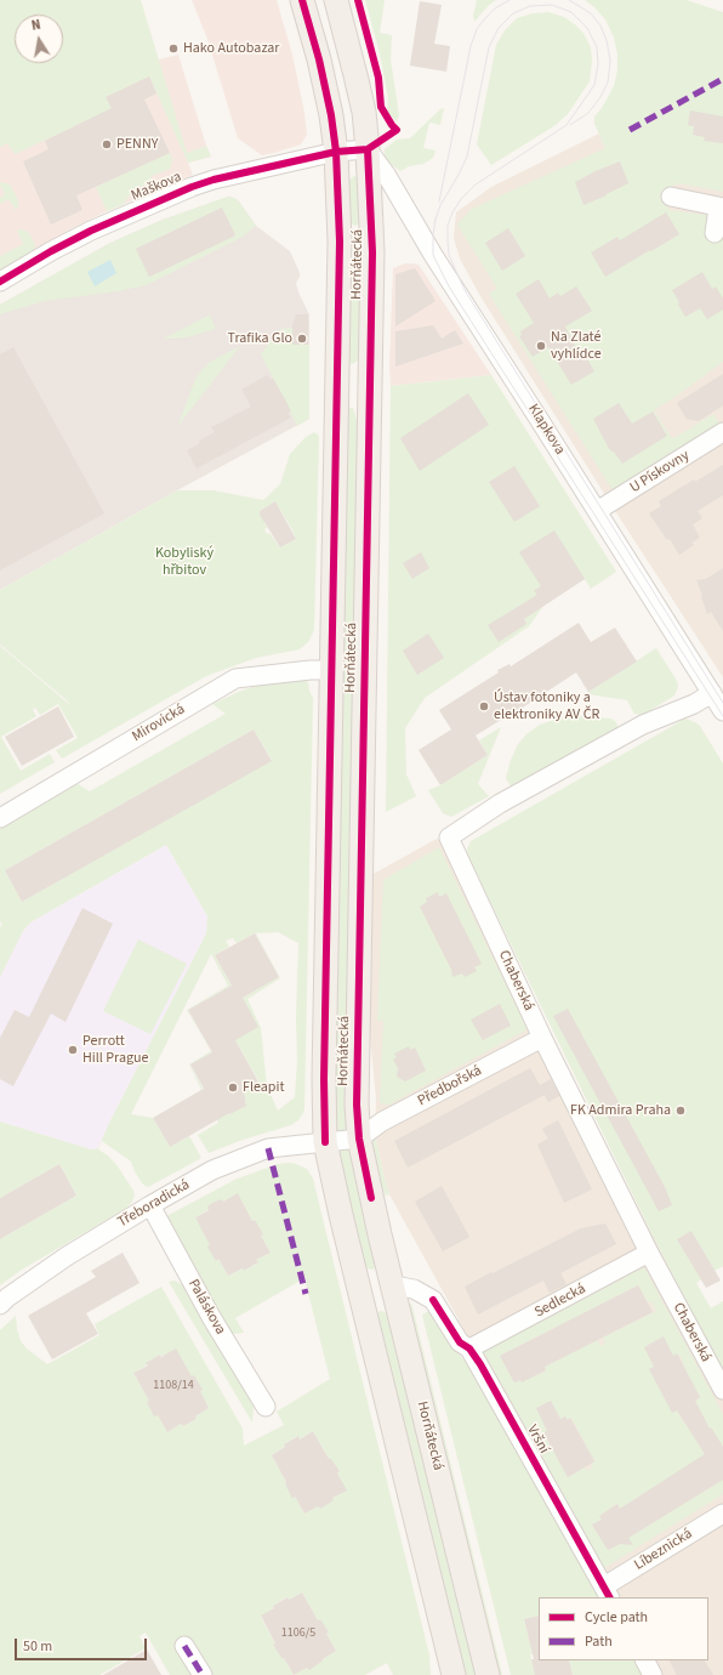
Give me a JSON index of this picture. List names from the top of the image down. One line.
{"streets":{"main road":["Horňátecká","Vršní"],"street":["Maškova","Klapkova","U Pískovny","Mirovická","Chaberská","Předbořská","Třeboradická","Sedlecká","Paláskova","Líbeznická"]},"crossings":[["Maškova","Horňátecká"],["Horňátecká","Klapkova"],["Horňátecká","Mirovická"],["Horňátecká","Předbořská"],["Horňátecká","Třeboradická"],["Horňátecká","Vršní"],["Klapkova","U Pískovny"],["Klapkova","Chaberská"],["Chaberská","Předbořská"],["Chaberská","Sedlecká"],["Předbořská","Třeboradická"],["Třeboradická","Paláskova"],["Sedlecká","Vršní"],["Vršní","Líbeznická"]],"parks":["Kobyliský hřbitov"],"places":["Hako Autobazar","PENNY","Trafika Glo","Na Zlaté vyhlídce","Ústav fotoniky a elektroniky AV ČR","Perrott Hill Prague","Fleapit","FK Admira Praha"],"house_numbers":["1108/14","1106/5"],"legend":["Cycle path","Path"],"scale_bar":"50 m","north":"top"}
